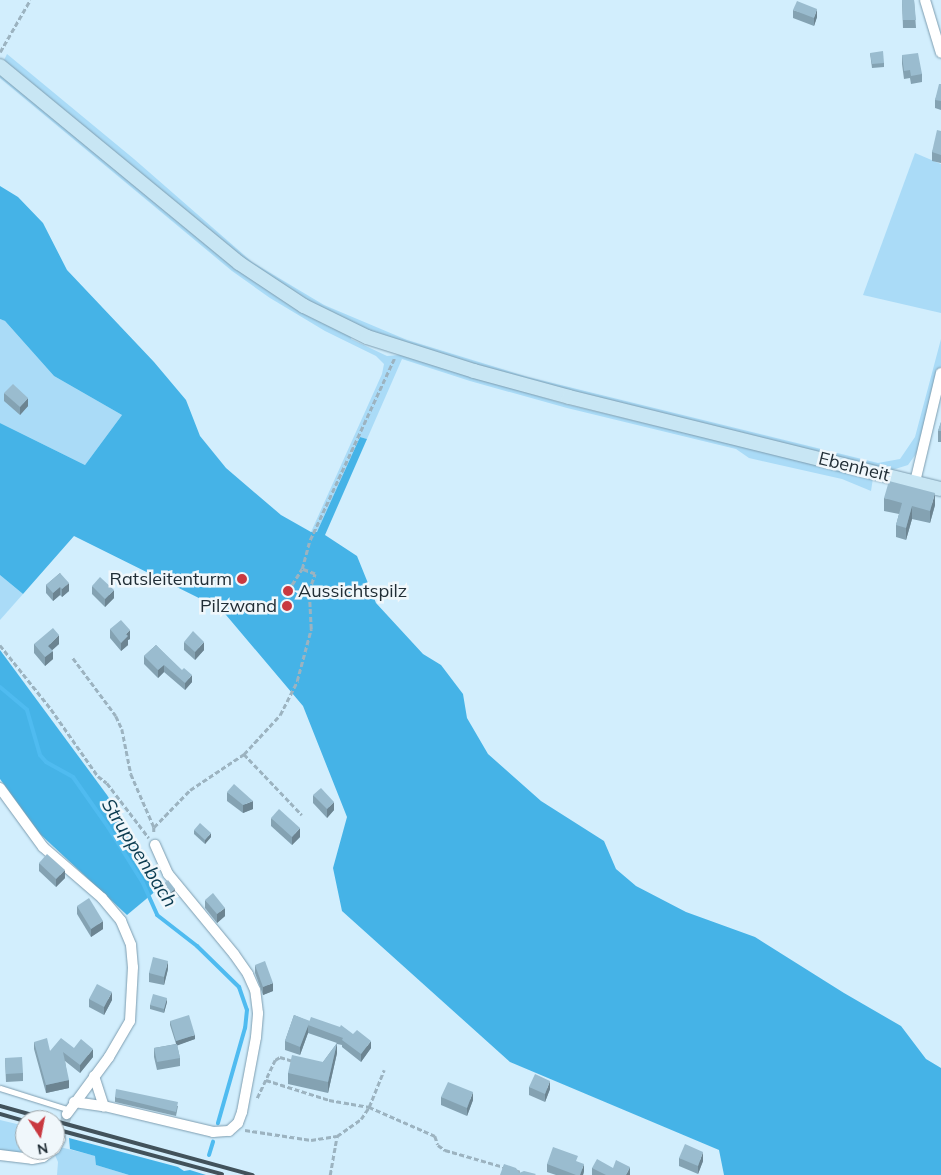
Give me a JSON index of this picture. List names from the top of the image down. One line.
{"streets":{"main road":["Ebenheit"]},"water":["Struppenbach"],"places":["Ratsleitenturm","Aussichtspilz","Pilzwand"],"north":"bottom"}
